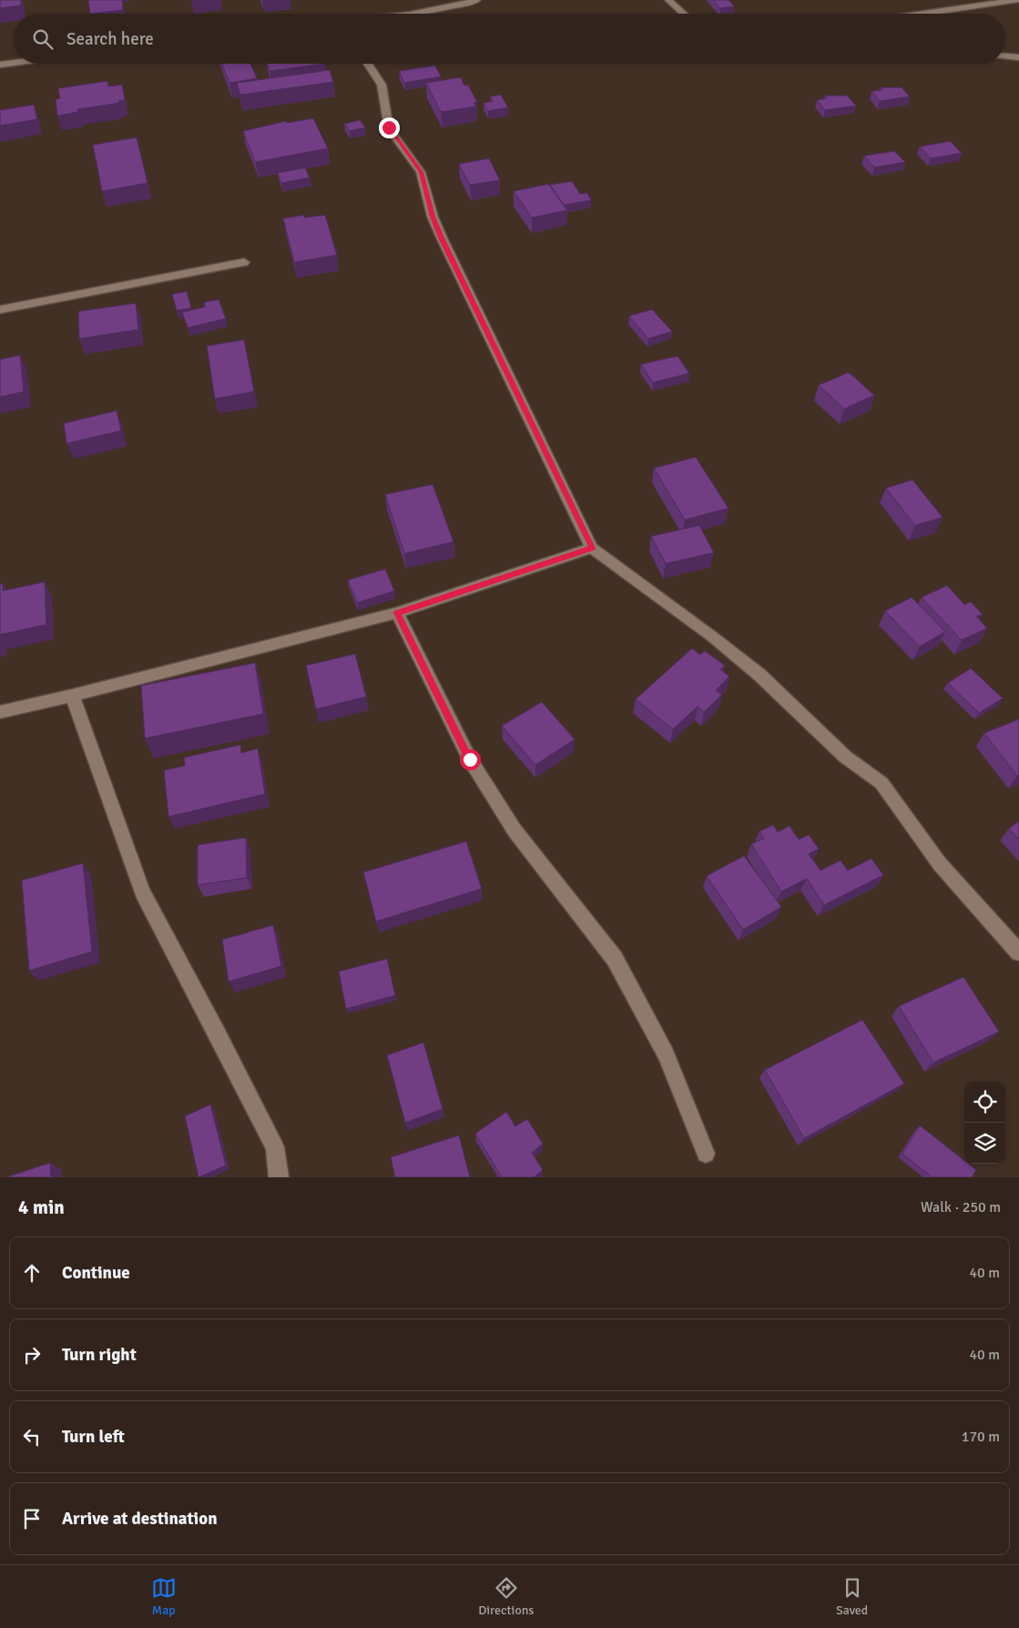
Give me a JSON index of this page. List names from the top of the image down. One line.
{"page":{"search":"Search here","heading":["4 min","Walk · 250 m"],"list":[["Continue","40 m"],["Turn right","40 m"],["Turn left","170 m"],"Arrive at destination"],"nav":["Map","Directions","Saved"]}}
